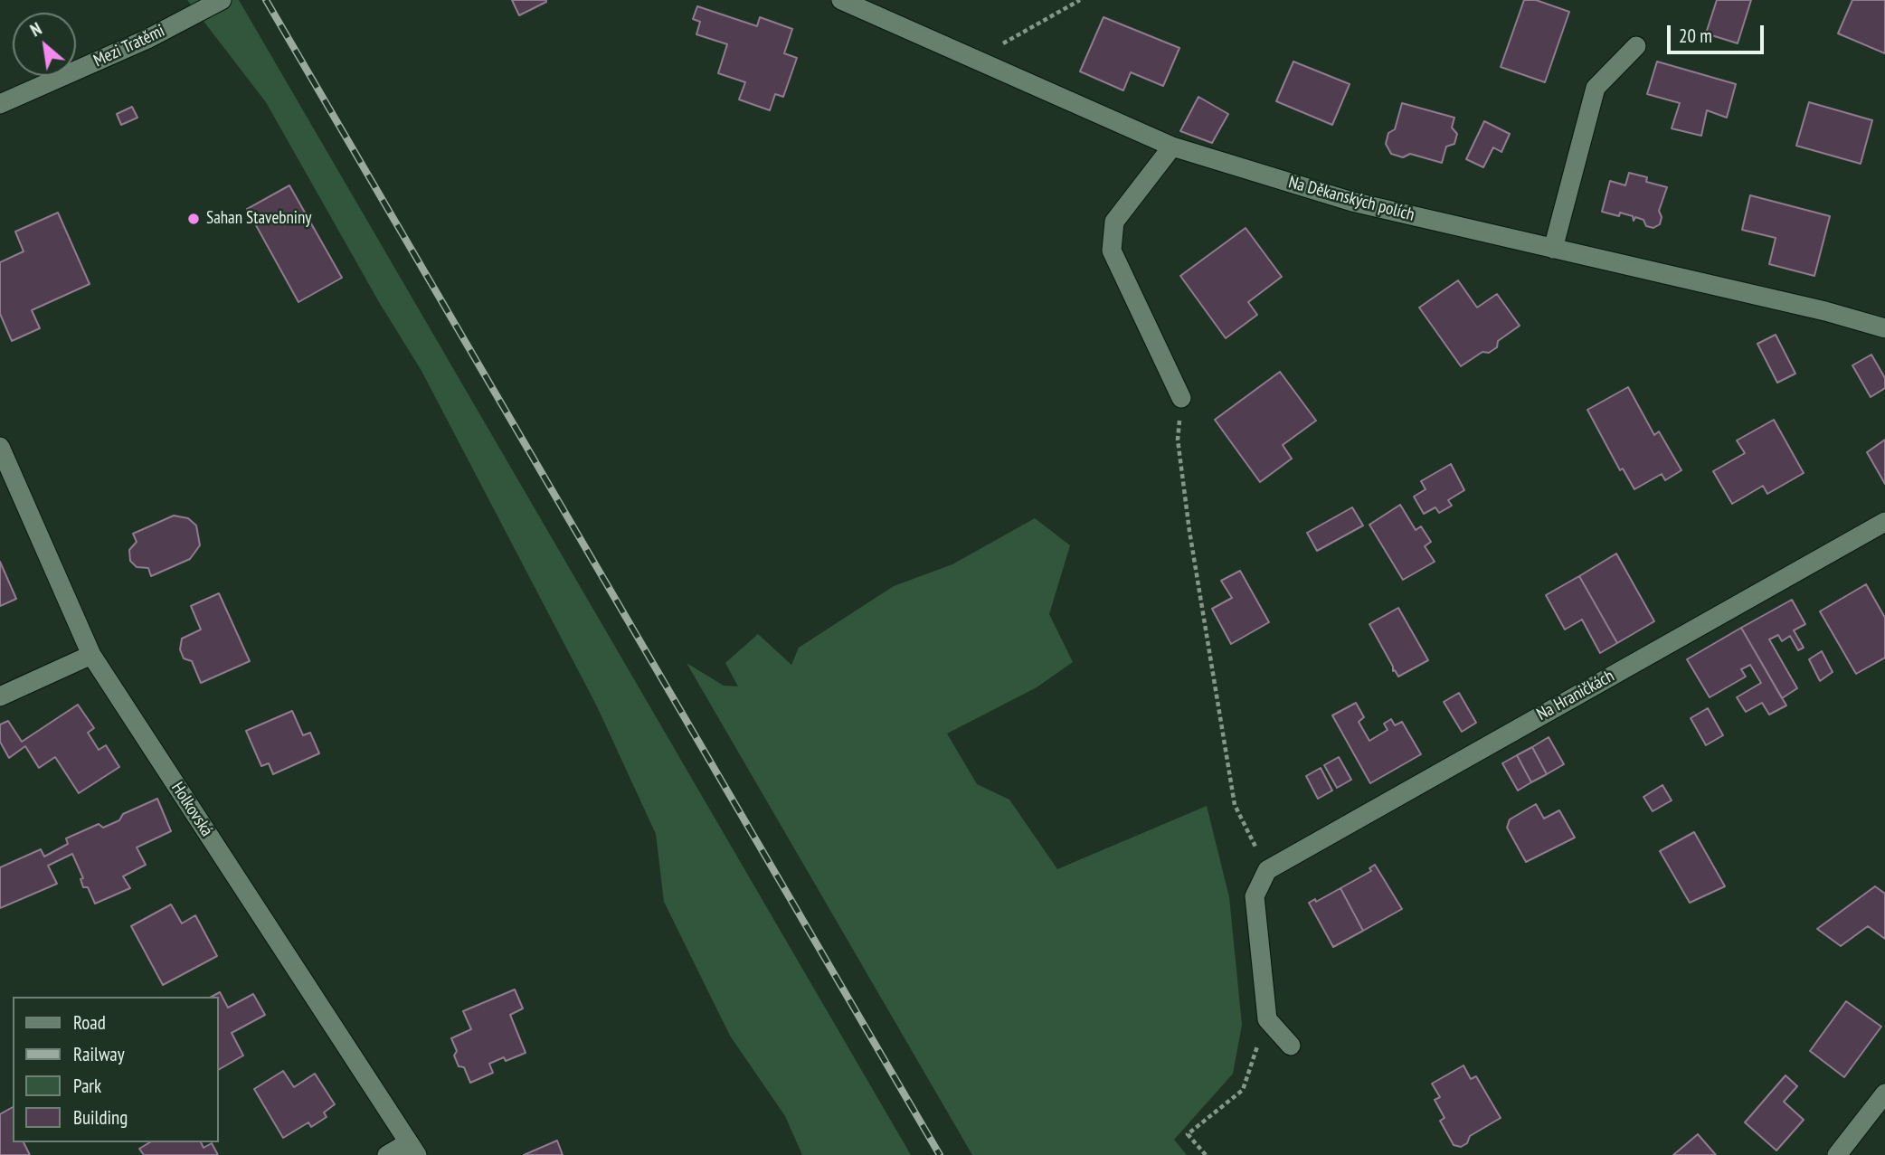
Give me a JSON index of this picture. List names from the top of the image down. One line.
{"streets":{"street":["Mezi Tratěmi","Na Děkanských polích","Na Hraničkách","Holkovská"]},"places":["Sahan Stavebniny"],"legend":["Road","Railway","Park","Building"],"scale_bar":"20 m","north":"top left"}
